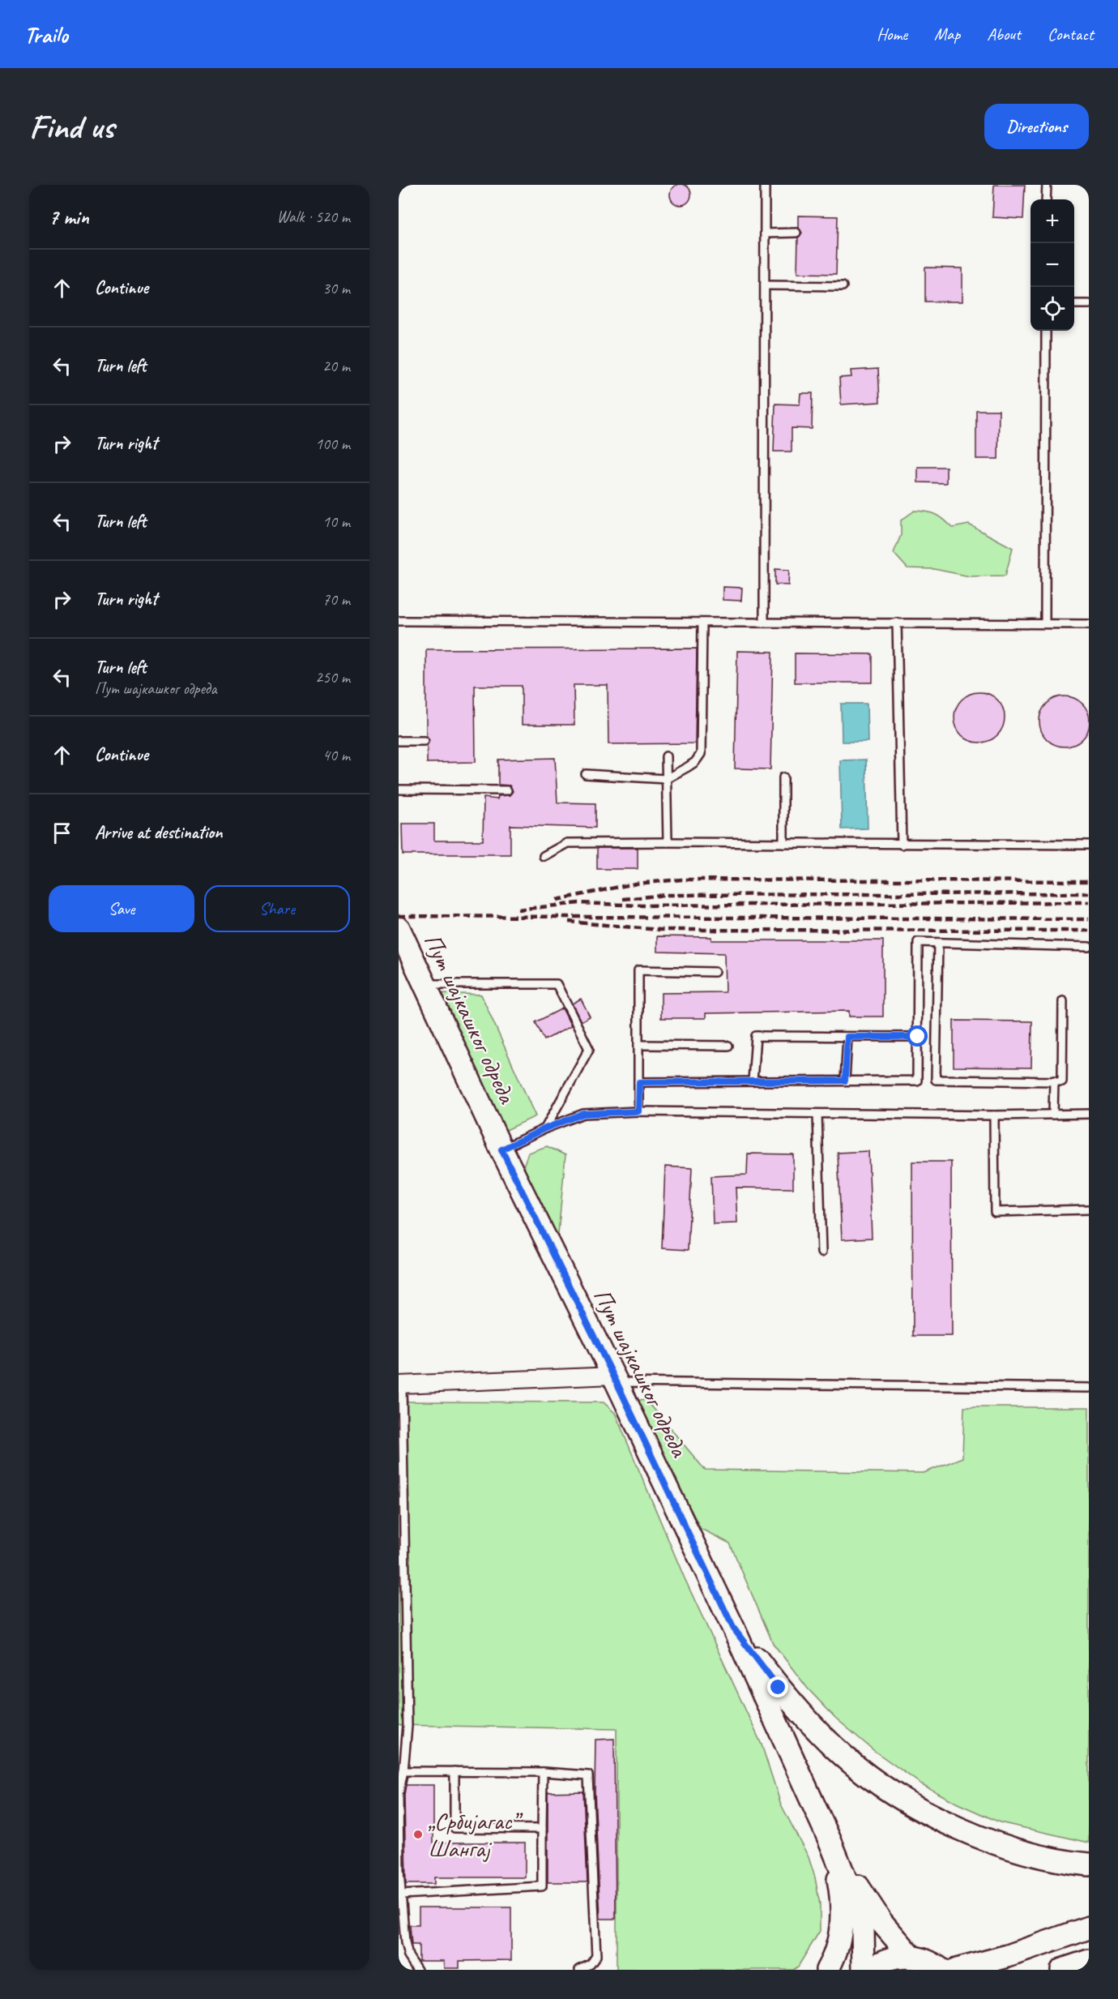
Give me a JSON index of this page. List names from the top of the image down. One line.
{"streets":{"street":["Пут шајкашког одреда"]},"places":["„Србијагас” Шангај"],"page":{"header":"Trailo","nav":["Home","Map","About","Contact"],"buttons":["Directions",["Save","Share"]],"title":"Find us","heading":["7 min","Walk · 520 m"],"map_buttons":["+","−"],"list":[["Continue","30 m"],["Turn left","20 m"],["Turn right","100 m"],["Turn left","10 m"],["Turn right","70 m"],["Turn left","Пут шајкашког одреда","250 m"],["Continue","40 m"],"Arrive at destination"]}}
